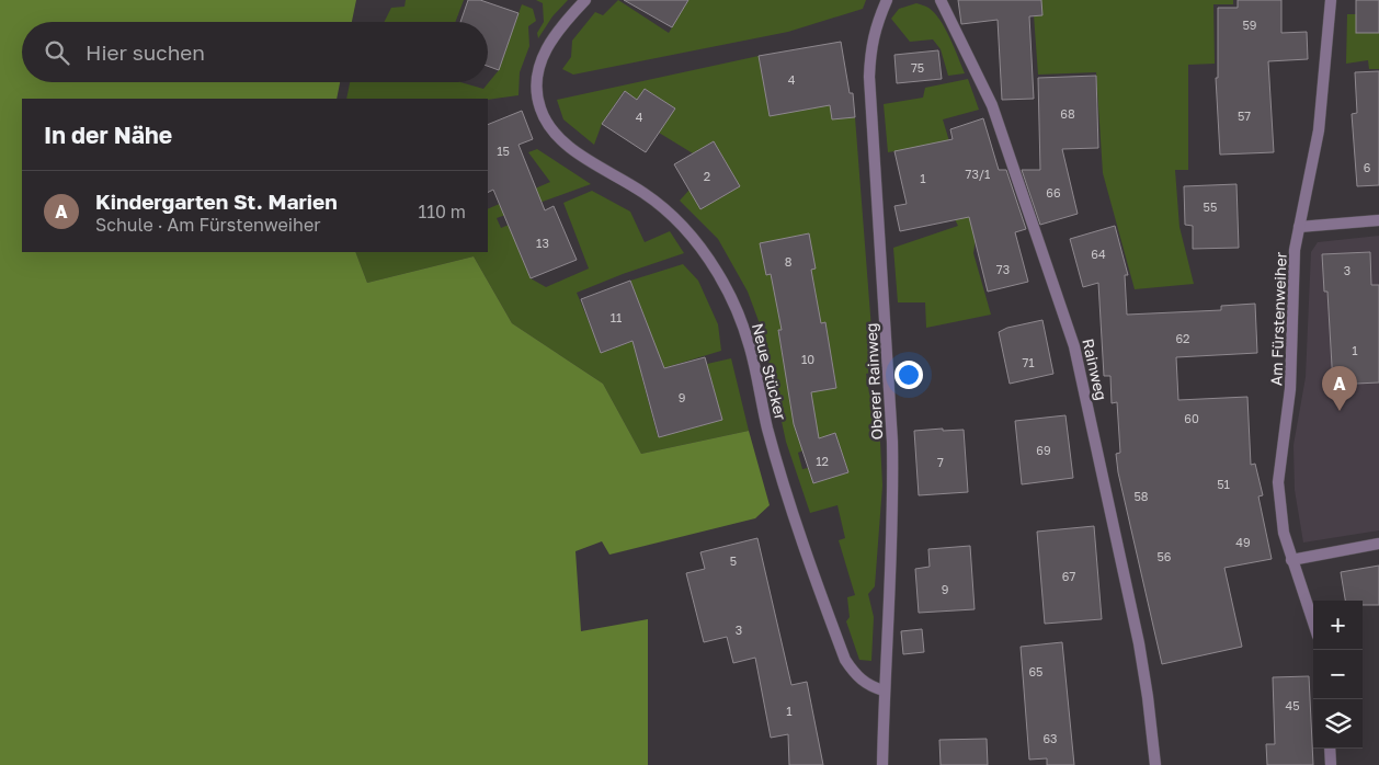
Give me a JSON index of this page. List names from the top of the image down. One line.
{"streets":{"street":["Am Fürstenweiher","Rainweg","Neue Stücker","Oberer Rainweg"]},"crossings":[["Neue Stücker","Oberer Rainweg"]],"house_numbers":["59","75","4","68","57","4","15","6","73/1","2","1","66","55","13","64","8","73","3","11","62","1","10","71","9","60","69","12","7","51","58","49","56","5","67","9","3","65","45","1","63"],"page":{"search":"Hier suchen","heading":"In der Nähe","list":[{"mark":"A","name":"Kindergarten St. Marien","note":"Schule · Am Fürstenweiher","value":"110 m"}],"pins":"A","map_buttons":["+","−"]}}
